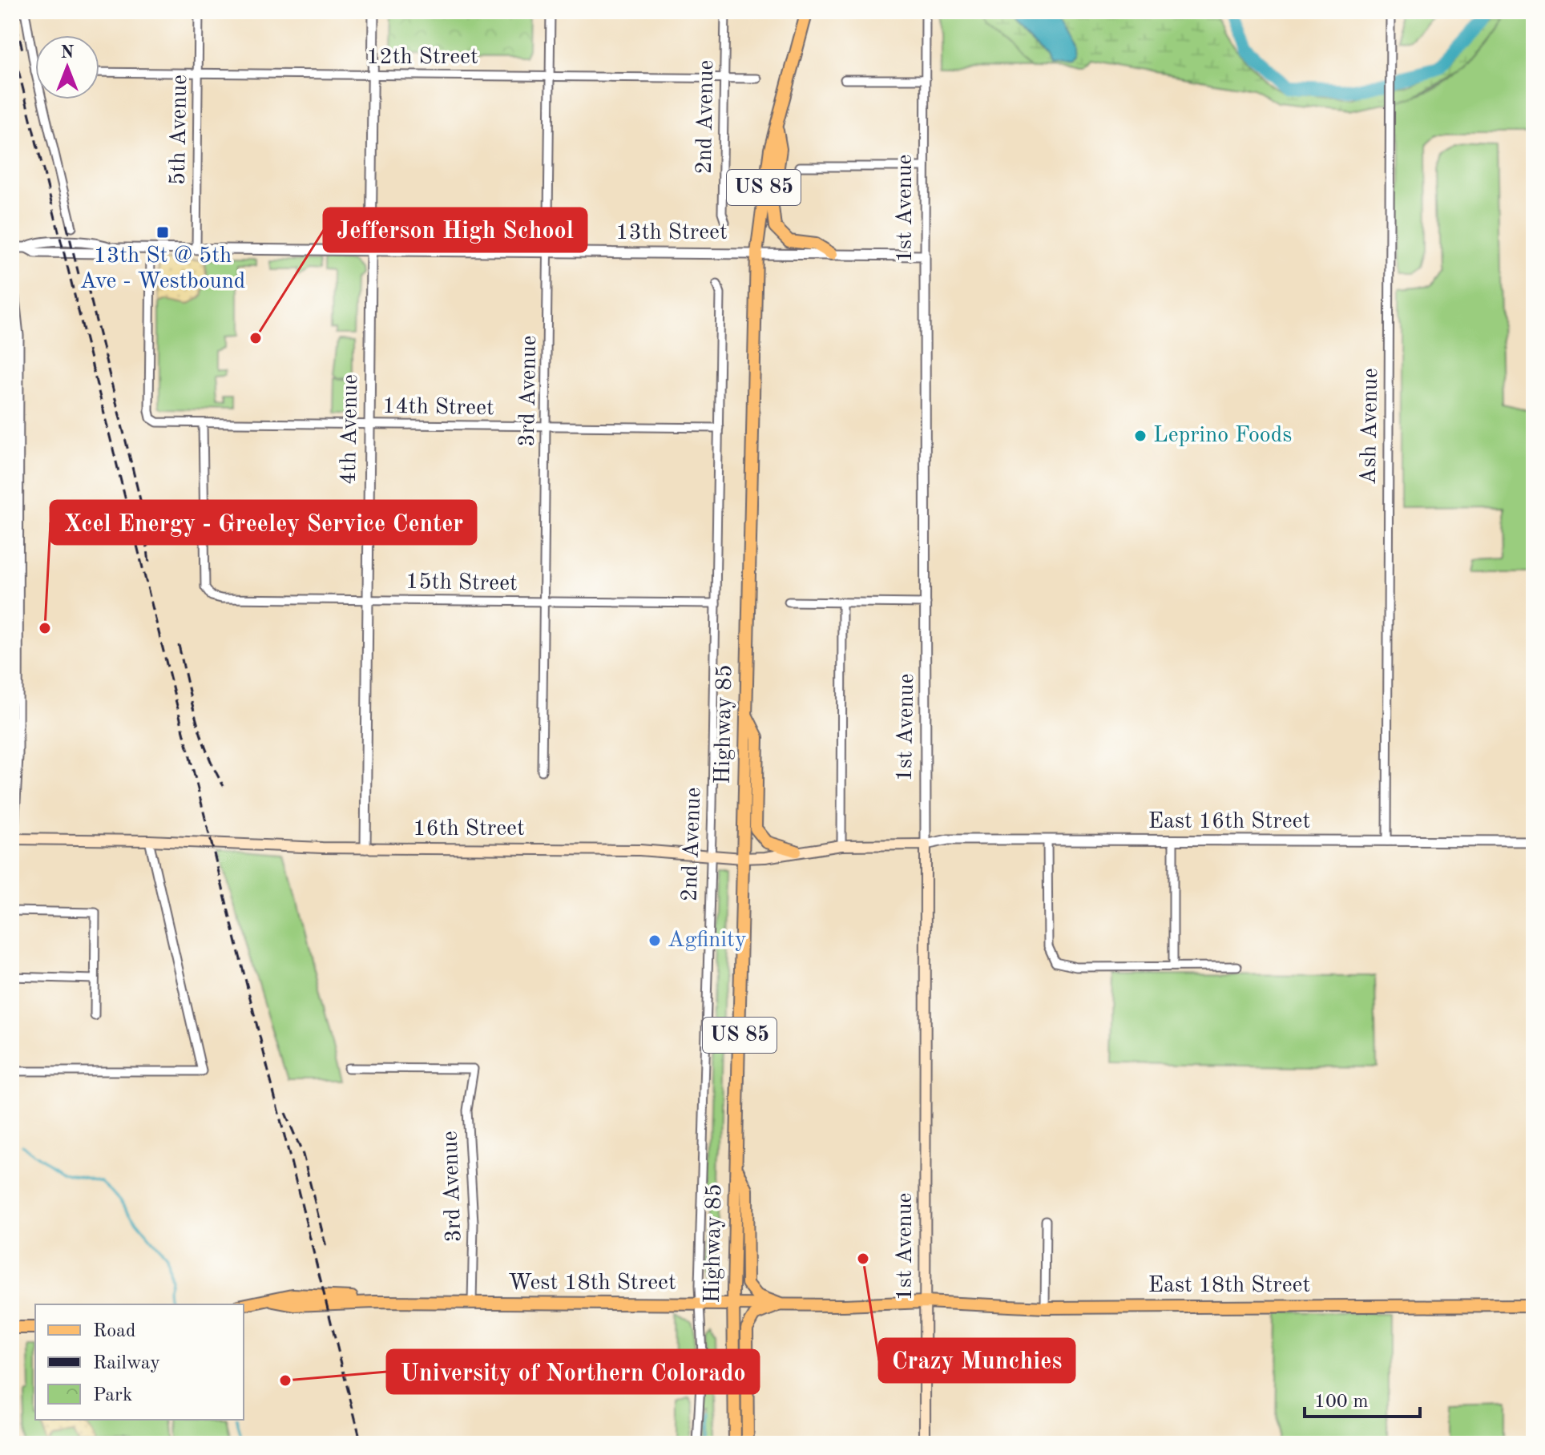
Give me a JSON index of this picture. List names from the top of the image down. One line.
{"streets":{"main road":["US 85","1st Avenue","Highway 85","16th Street","West 18th Street","East 18th Street"],"street":["12th Street","2nd Avenue","5th Avenue","13th Street","3rd Avenue","14th Street","Ash Avenue","4th Avenue","15th Street","East 16th Street"]},"crossings":[["12th Street","2nd Avenue"],["12th Street","5th Avenue"],["12th Street","3rd Avenue"],["12th Street","4th Avenue"],["2nd Avenue","14th Street"],["2nd Avenue","15th Street"],["2nd Avenue","16th Street"],["2nd Avenue","West 18th Street"],["5th Avenue","13th Street"],["1st Avenue","13th Street"],["1st Avenue","East 16th Street"],["1st Avenue","16th Street"],["1st Avenue","West 18th Street"],["1st Avenue","East 18th Street"],["13th Street","3rd Avenue"],["13th Street","14th Street"],["13th Street","4th Avenue"],["13th Street","Highway 85"],["3rd Avenue","14th Street"],["3rd Avenue","15th Street"],["3rd Avenue","West 18th Street"],["14th Street","4th Avenue"],["14th Street","15th Street"],["Ash Avenue","East 16th Street"],["4th Avenue","15th Street"],["4th Avenue","16th Street"],["Highway 85","16th Street"],["Highway 85","West 18th Street"],["East 16th Street","16th Street"],["West 18th Street","East 18th Street"]],"places":{"transit":["13th St @ 5th Ave - Westbound"],"other":["Jefferson High School","Leprino Foods","Xcel Energy - Greeley Service Center","Agfinity","Crazy Munchies","University of Northern Colorado"]},"legend":["Road","Railway","Park"],"scale_bar":"100 m","north":"top"}
